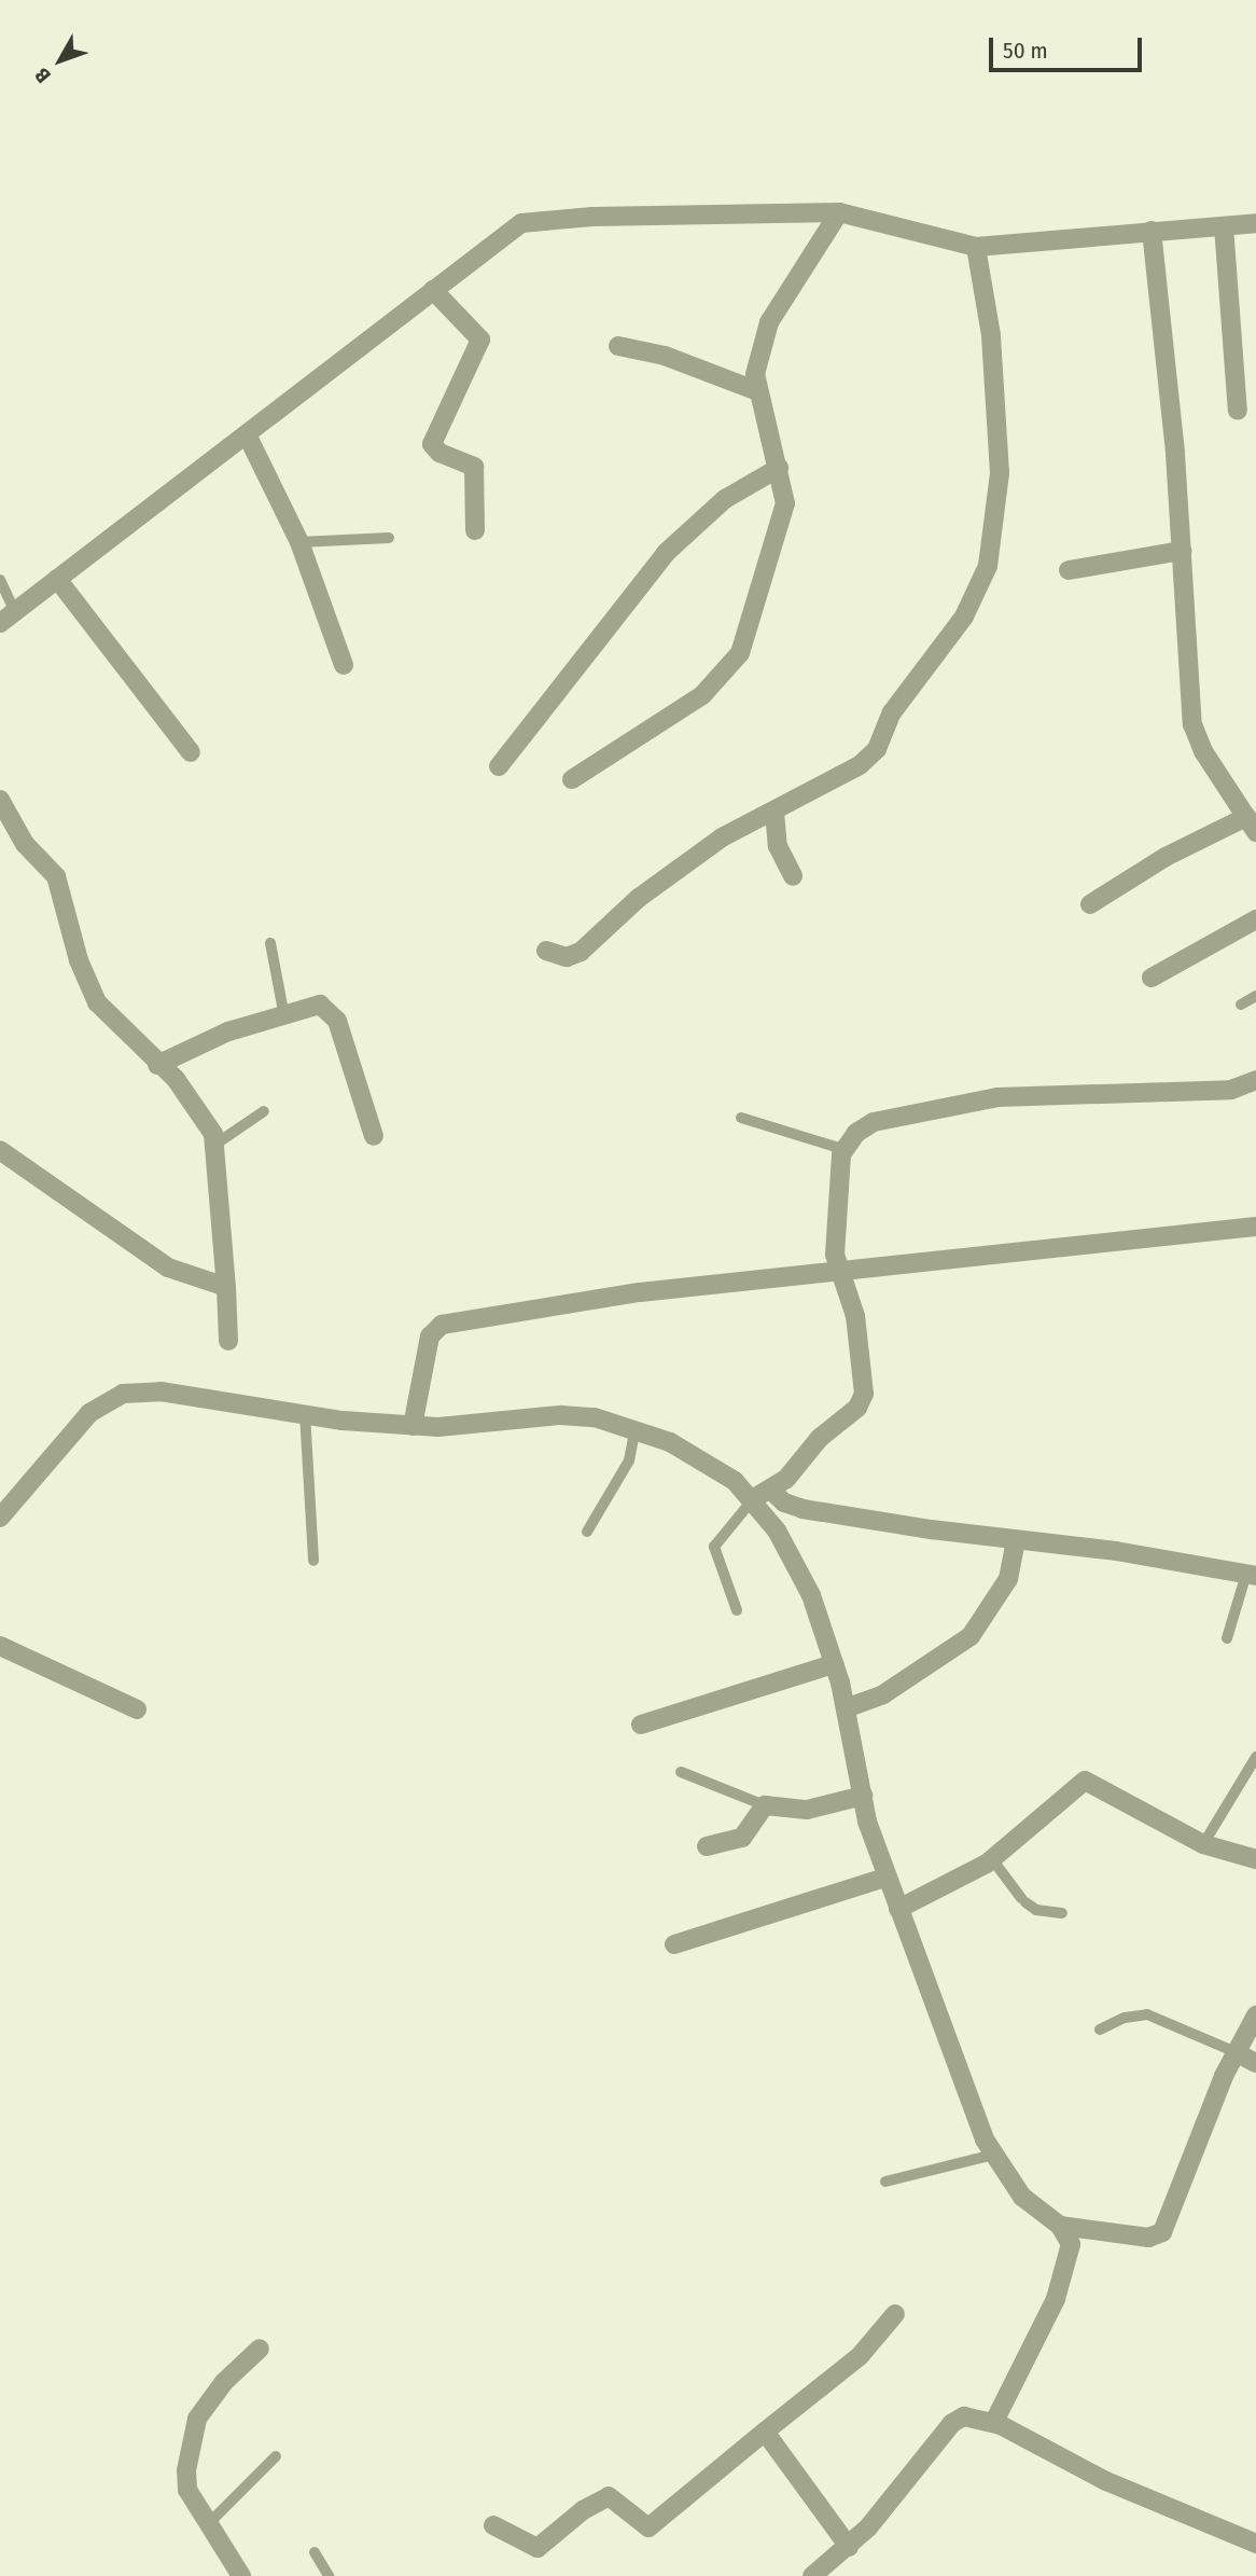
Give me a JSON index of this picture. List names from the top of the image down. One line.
{"scale_bar":"50 m","north":"bottom left"}
